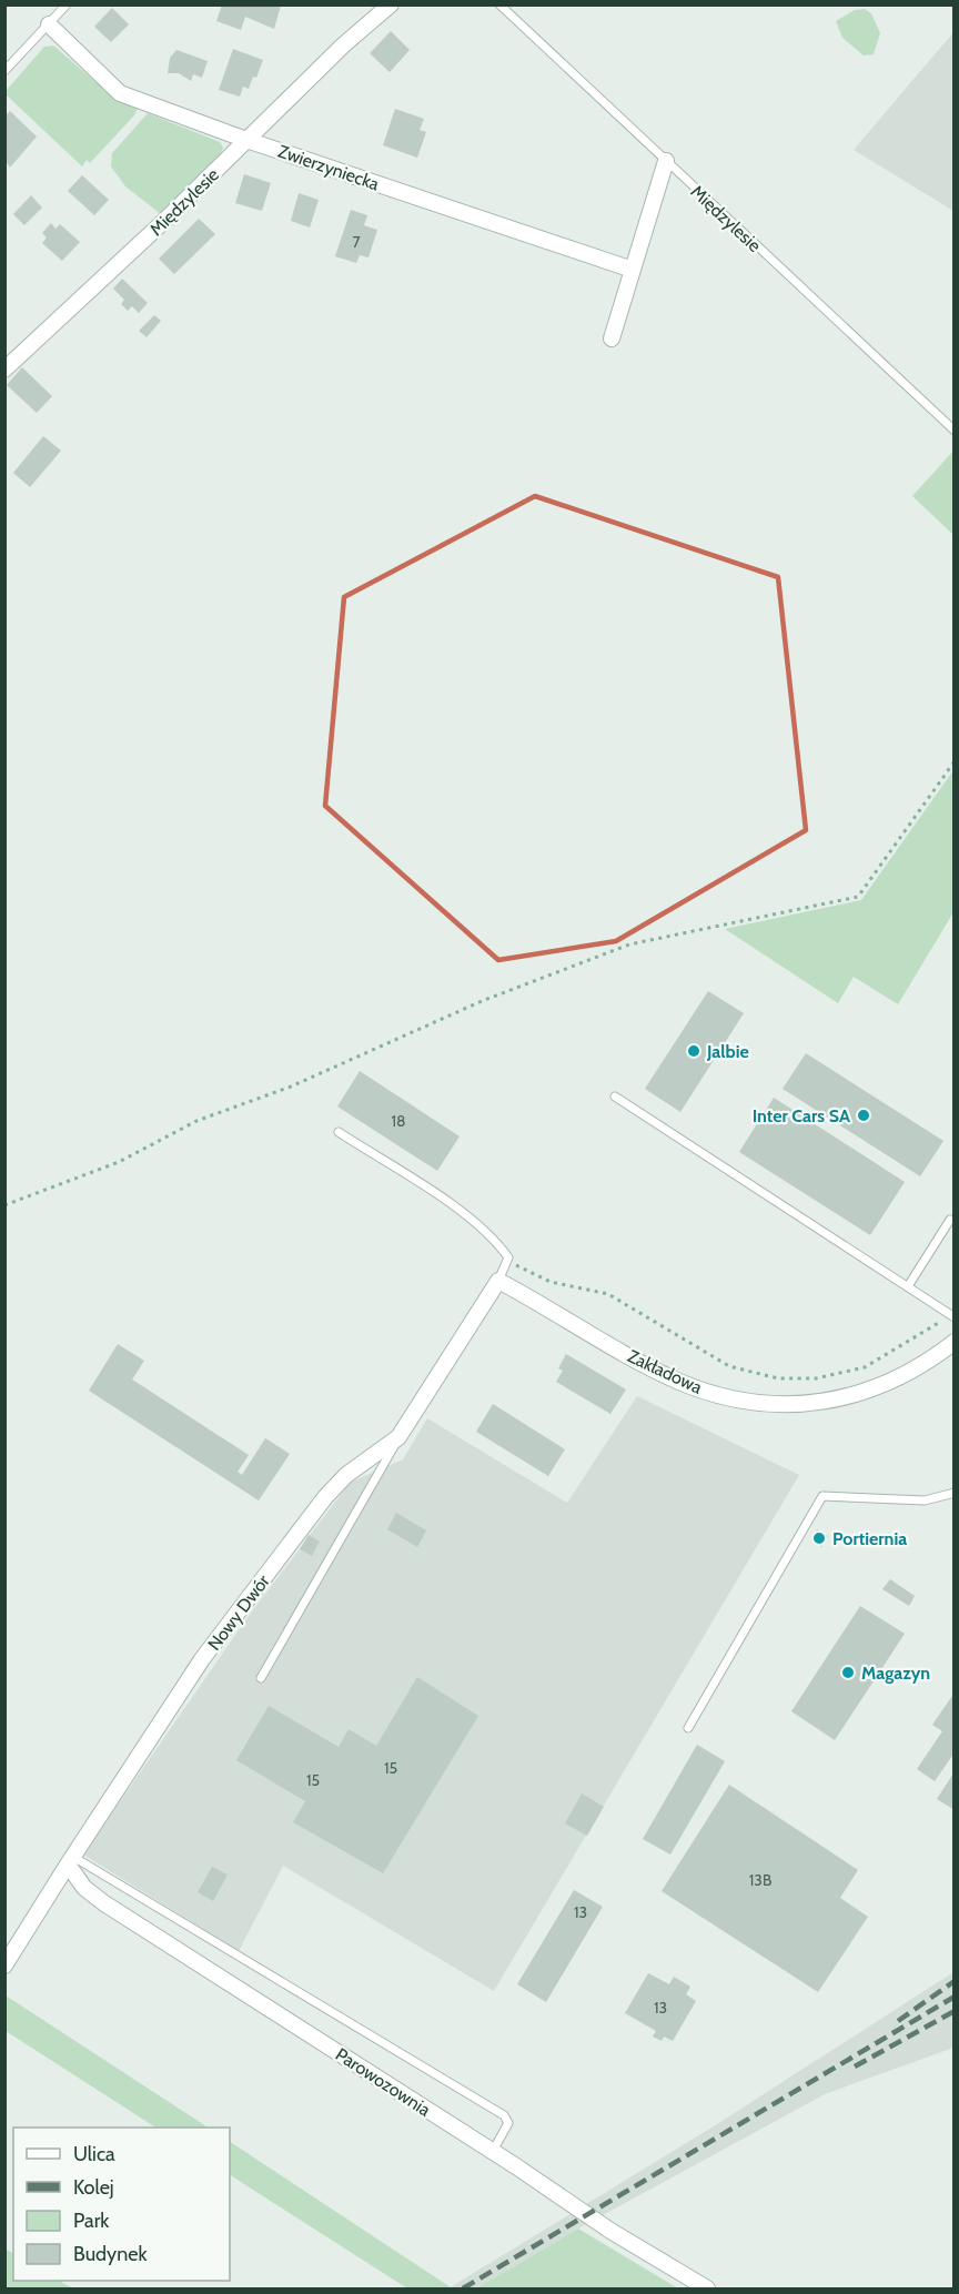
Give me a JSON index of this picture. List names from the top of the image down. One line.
{"streets":{"street":["Zwierzyniecka","Międzylesie","Zakładowa","Nowy Dwór","Parowozownia"]},"crossings":[["Zwierzyniecka","Międzylesie"],["Zakładowa","Nowy Dwór"],["Nowy Dwór","Parowozownia"]],"places":["Jalbie","Inter Cars SA","Portiernia","Magazyn"],"house_numbers":["7","18","15","15","13B","13","13"],"legend":["Ulica","Kolej","Park","Budynek"]}
